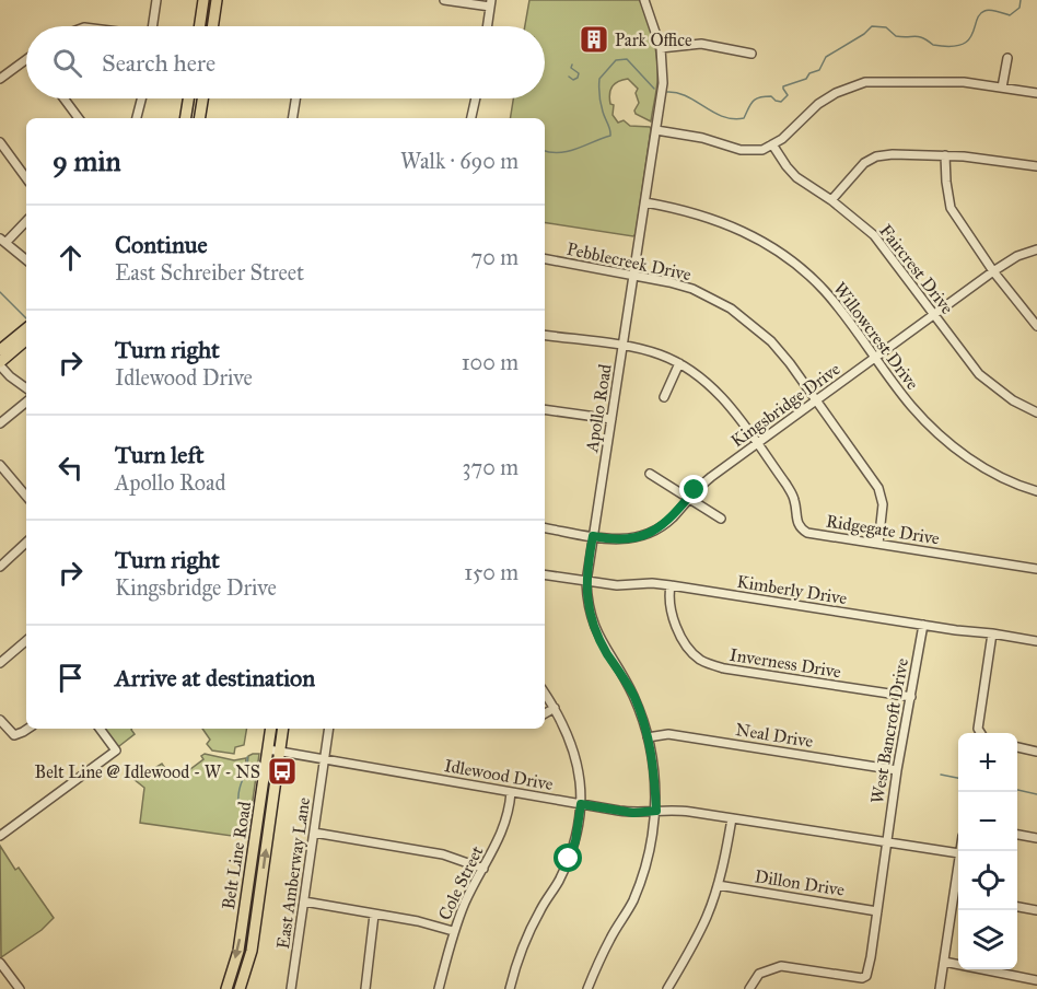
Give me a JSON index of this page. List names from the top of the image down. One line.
{"streets":{"main road":["Belt Line Road"],"street":["Pebblecreek Drive","Faircrest Drive","Willowcrest Drive","Kingsbridge Drive","Apollo Road","Ridgegate Drive","Kimberly Drive","Inverness Drive","West Bancroft Drive","Neal Drive","Idlewood Drive","East Amberway Lane","Cole Street","Dillon Drive"]},"crossings":[["Pebblecreek Drive","Kingsbridge Drive"],["Pebblecreek Drive","Apollo Road"],["Pebblecreek Drive","Ridgegate Drive"],["Faircrest Drive","Kingsbridge Drive"],["Willowcrest Drive","Kingsbridge Drive"],["Willowcrest Drive","Apollo Road"],["Kingsbridge Drive","Apollo Road"],["Kingsbridge Drive","Ridgegate Drive"],["Apollo Road","Ridgegate Drive"],["Apollo Road","Kimberly Drive"],["Apollo Road","Neal Drive"],["Apollo Road","Idlewood Drive"],["Kimberly Drive","Inverness Drive"],["Kimberly Drive","West Bancroft Drive"],["Inverness Drive","West Bancroft Drive"],["West Bancroft Drive","Neal Drive"],["West Bancroft Drive","Idlewood Drive"],["West Bancroft Drive","Dillon Drive"],["Idlewood Drive","Belt Line Road"],["Idlewood Drive","East Amberway Lane"],["Idlewood Drive","Cole Street"]],"places":{"building":["Park Office"],"bus stop":["Belt Line @ Idlewood - W - NS"]},"page":{"search":"Search here","heading":["9 min","Walk · 690 m"],"list":[["Continue","East Schreiber Street","70 m"],["Turn right","Idlewood Drive","100 m"],["Turn left","Apollo Road","370 m"],["Turn right","Kingsbridge Drive","150 m"],"Arrive at destination"],"map_buttons":["+","−"]}}
